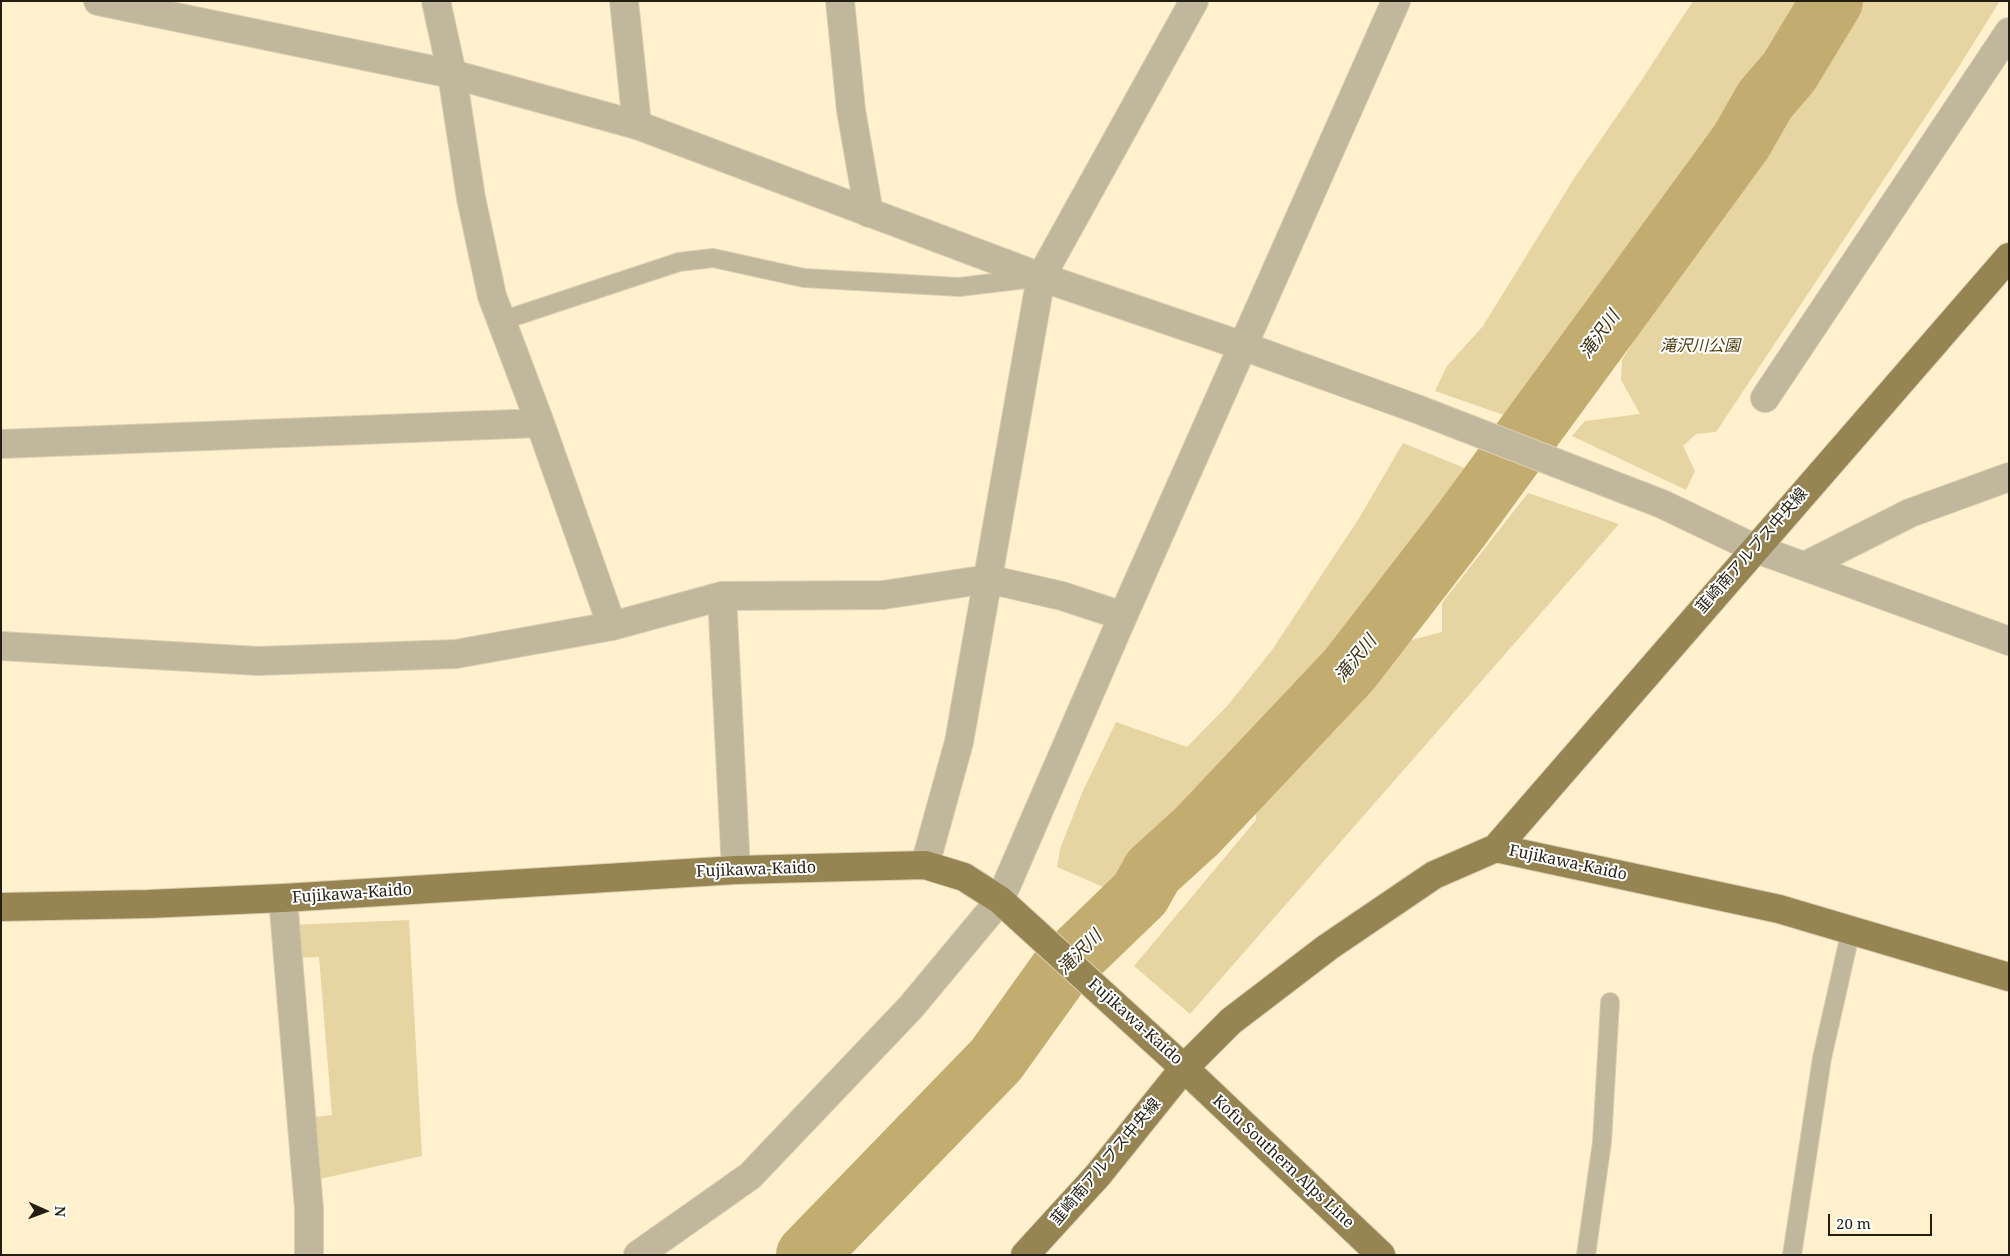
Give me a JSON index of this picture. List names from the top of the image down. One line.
{"streets":{"main road":["韮崎南アルプス中央線","Fujikawa-Kaido","Kofu Southern Alps Line"]},"crossings":[["韮崎南アルプス中央線","Fujikawa-Kaido"],["韮崎南アルプス中央線","Kofu Southern Alps Line"],["Fujikawa-Kaido","Kofu Southern Alps Line"]],"water":["滝沢川"],"parks":["滝沢川公園"],"scale_bar":"20 m","north":"right"}
